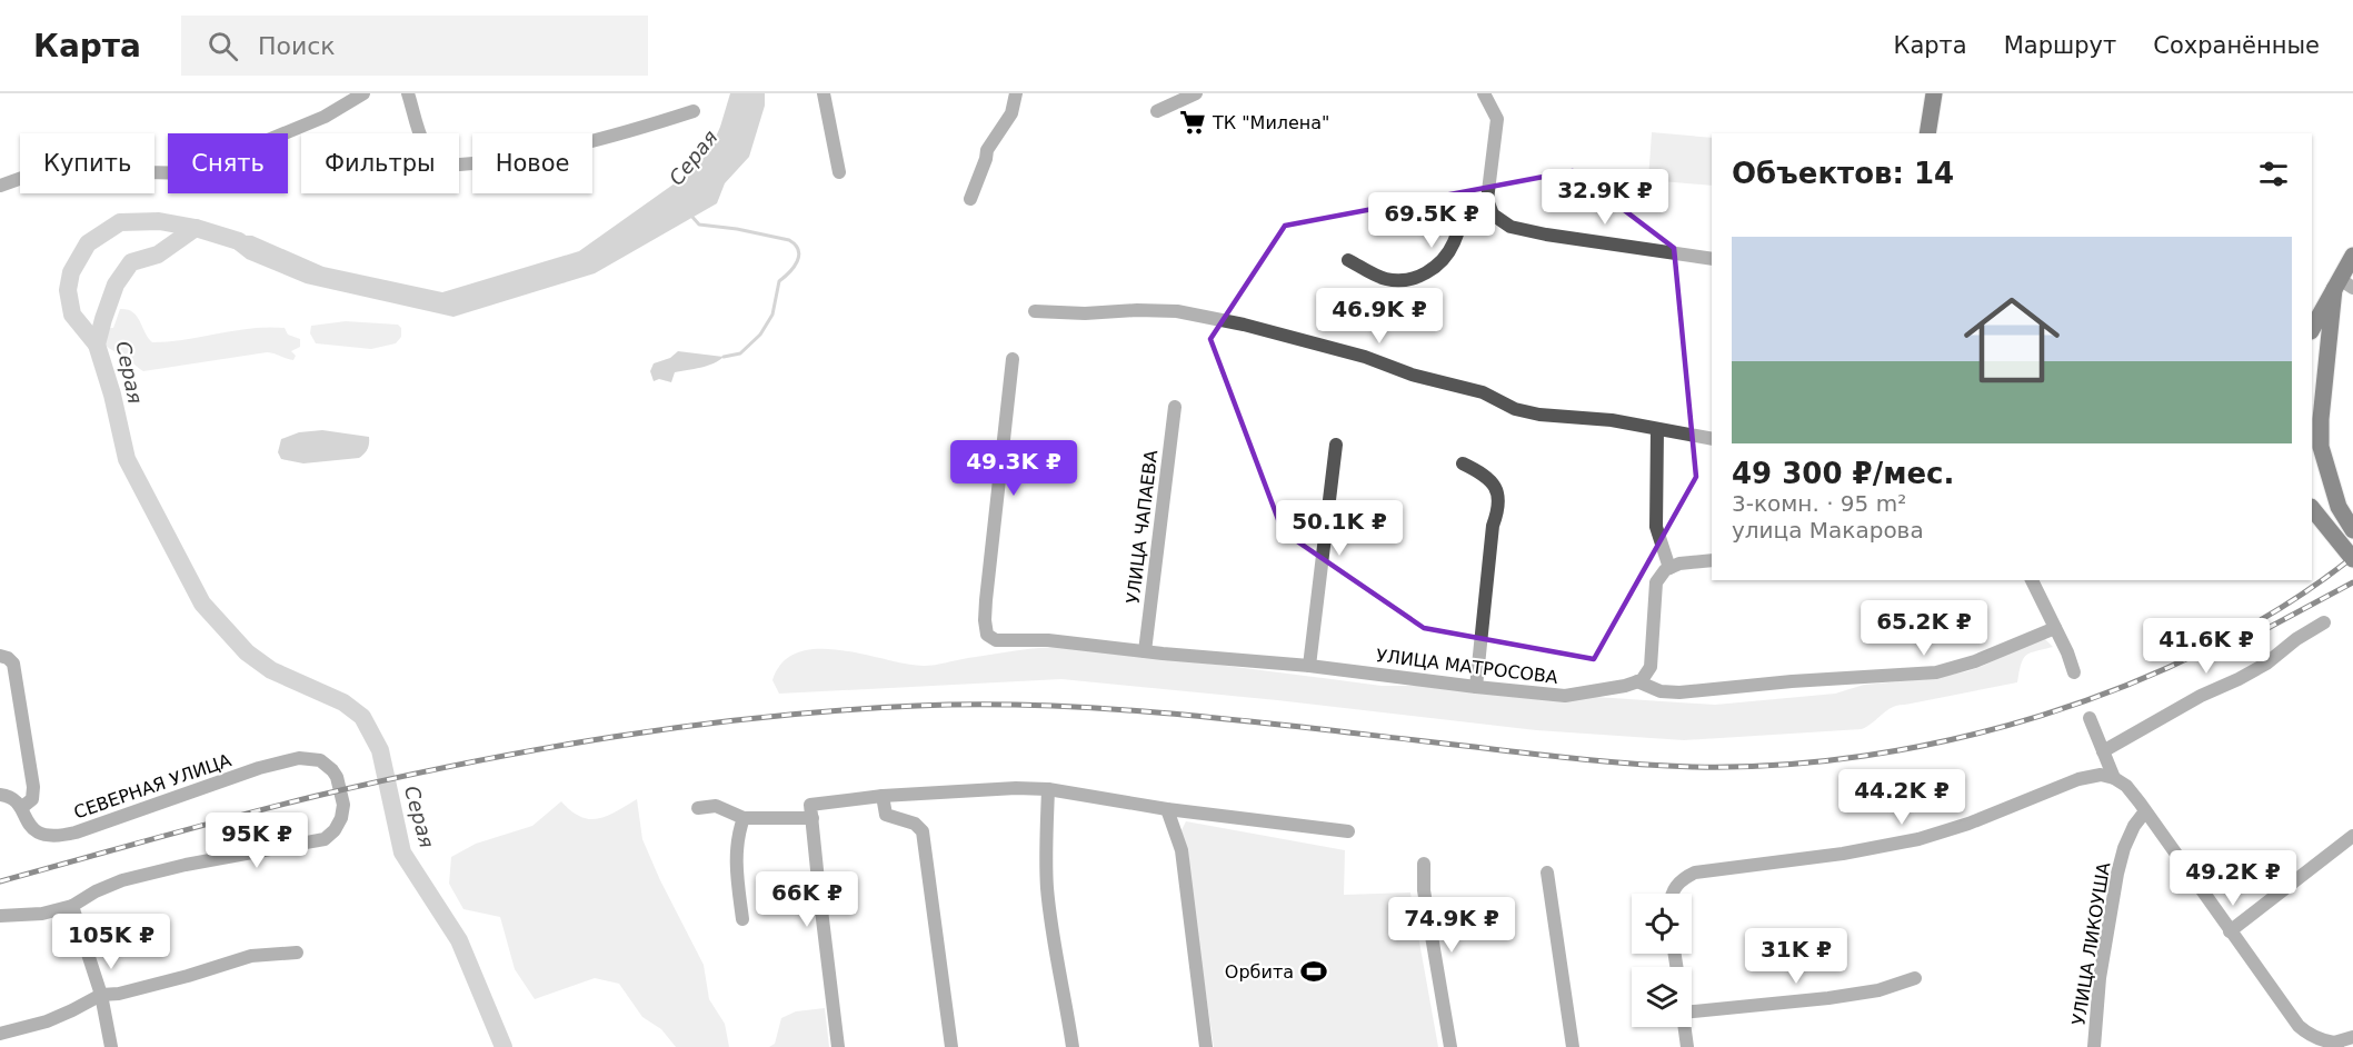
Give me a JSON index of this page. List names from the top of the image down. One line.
{"streets":{"street":["УЛИЦА ЧАПАЕВА","УЛИЦА МАТРОСОВА","СЕВЕРНАЯ УЛИЦА","УЛИЦА ЛИКОУША"]},"crossings":[["УЛИЦА ЧАПАЕВА","УЛИЦА МАТРОСОВА"]],"water":["Серая"],"places":{"supermarket":["ТК \"Милена\""],"sports":["Орбита"]},"page":{"header":"Карта","search":"Поиск","nav":["Карта","Маршрут","Сохранённые"],"chip":["Купить","Снять","Фильтры","Новое"],"heading":"Объектов: 14","price":["32.9K ₽","69.5K ₽","46.9K ₽","49.3K ₽","50.1K ₽","65.2K ₽","41.6K ₽","44.2K ₽","95K ₽","49.2K ₽","66K ₽","74.9K ₽","105K ₽","31K ₽"],"list":[{"name":"49 300 ₽/мес.","note":"3-комн. · 95 m² · улица Макарова"}]}}
